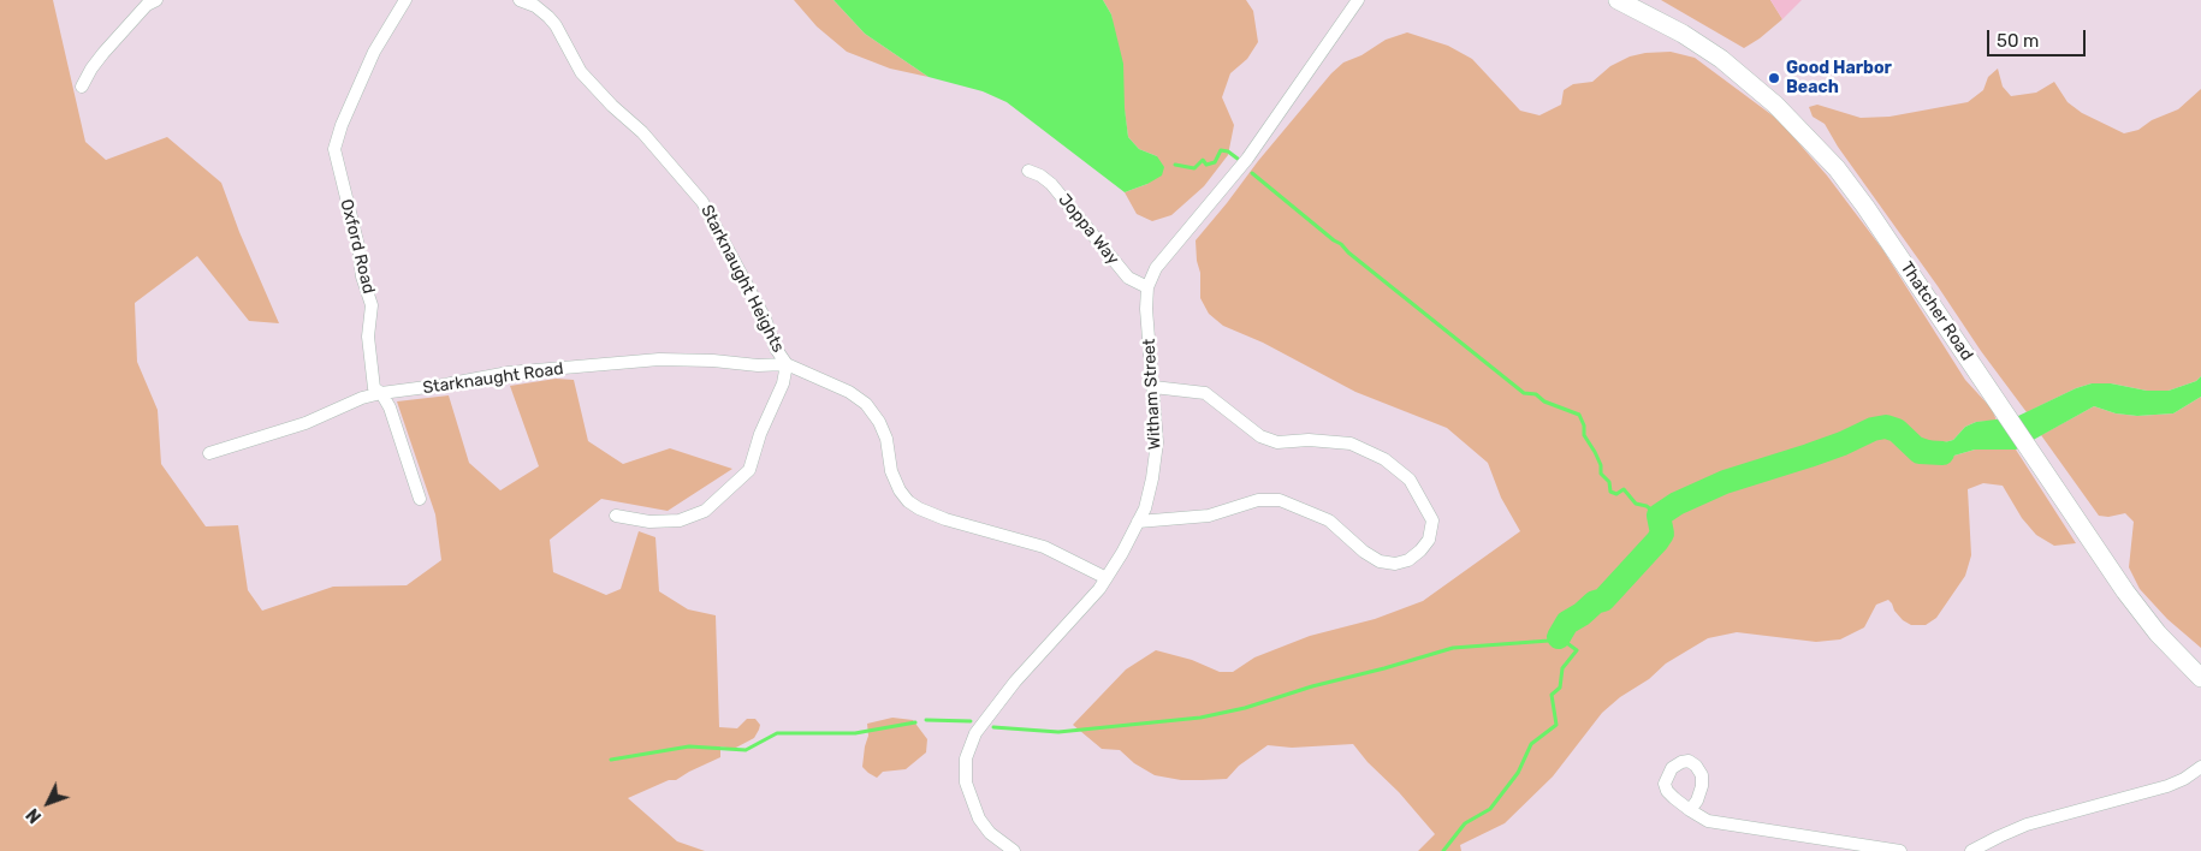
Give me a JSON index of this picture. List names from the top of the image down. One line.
{"streets":{"main road":["Thatcher Road"],"street":["Joppa Way","Oxford Road","Starknaught Heights","Starknaught Road","Witham Street"]},"crossings":[["Joppa Way","Witham Street"],["Oxford Road","Starknaught Road"],["Starknaught Heights","Starknaught Road"],["Starknaught Heights","Witham Street"]],"places":["Good Harbor Beach"],"scale_bar":"50 m","north":"bottom left"}
